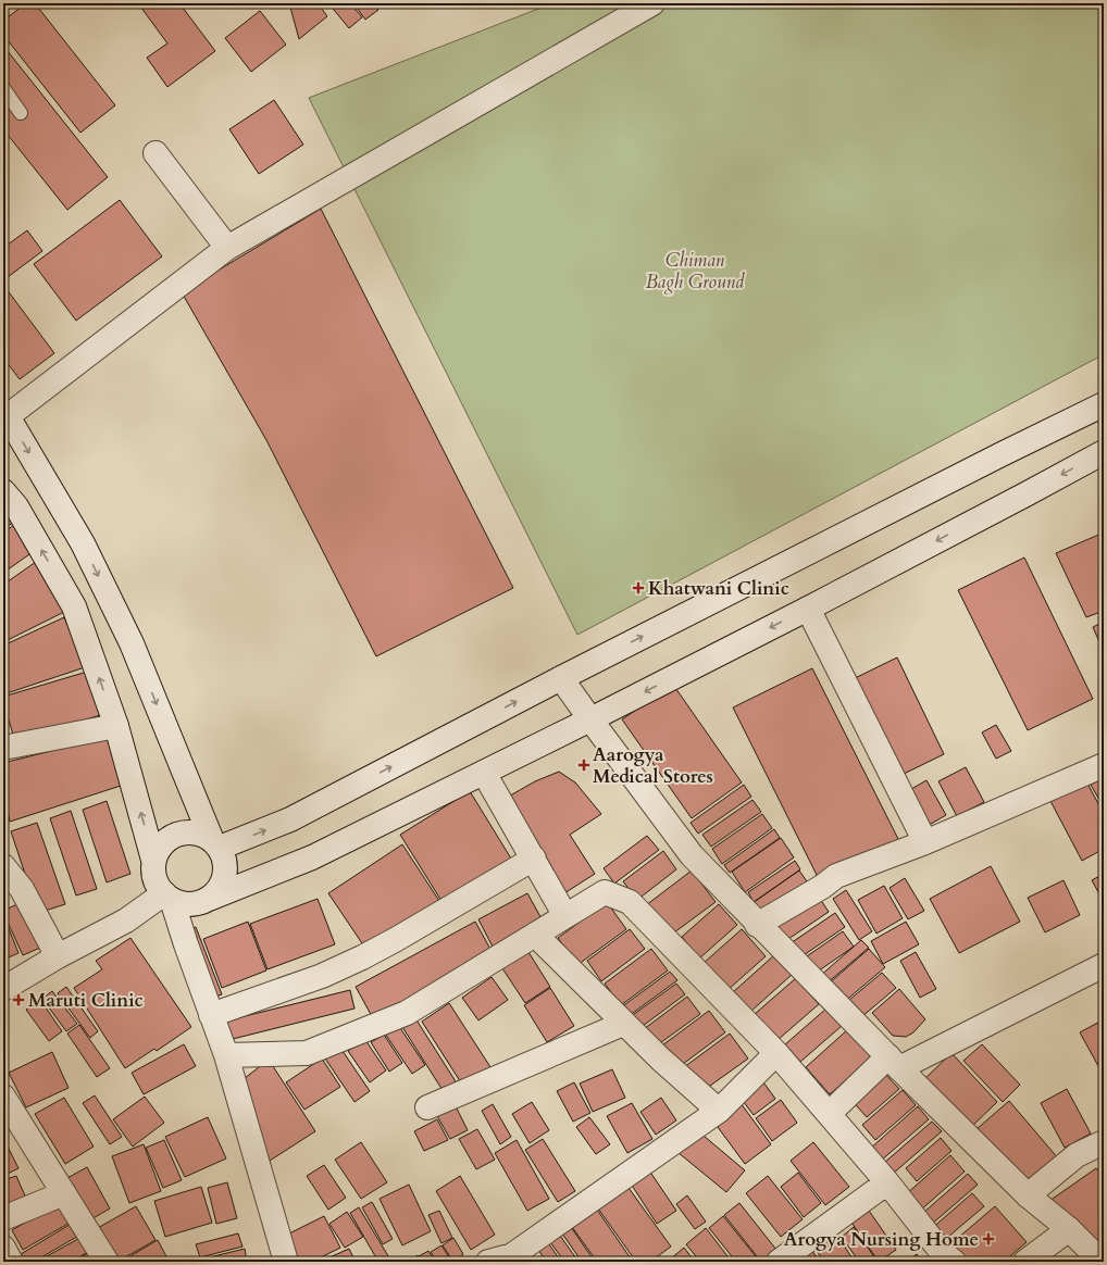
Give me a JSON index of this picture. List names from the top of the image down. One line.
{"parks":["Chiman Bagh Ground"],"places":{"health":["Khatwani Clinic","Aarogya Medical Stores","Maruti Clinic","Arogya Nursing Home"]}}
